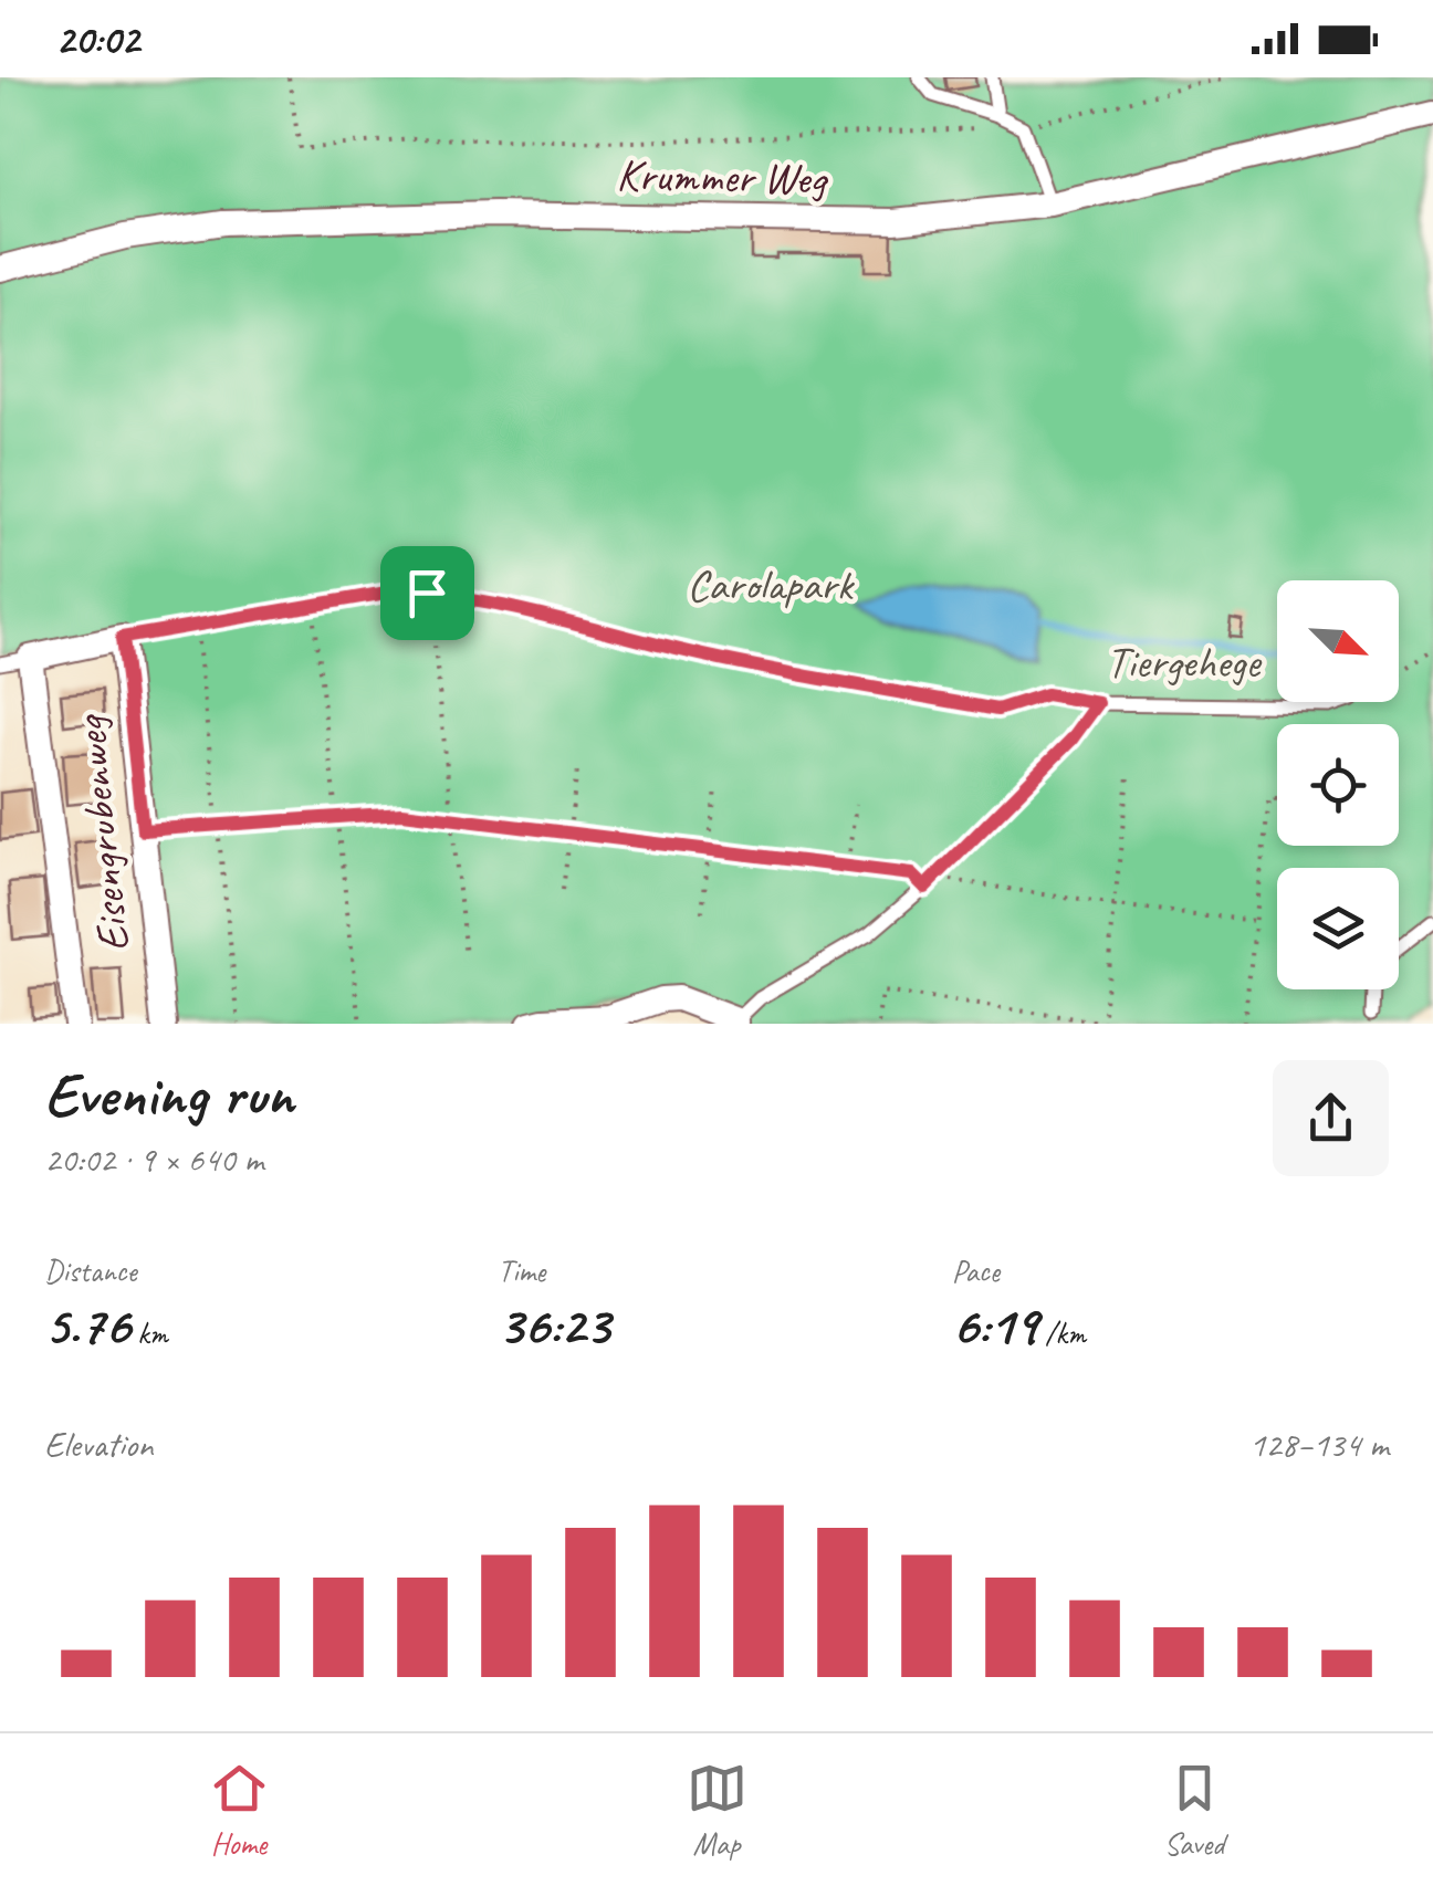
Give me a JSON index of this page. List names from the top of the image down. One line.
{"streets":{"street":["Krummer Weg","Eisengrubenweg"]},"parks":["Carolapark","Tiergehege"],"north":"bottom right","page":{"status":"20:02","heading":["Evening run","20:02 · 9 × 640 m"],"stats":[["Distance","5.76 km"],["Time","36:23"],["Pace","6:19 /km"]],"chart":["Elevation","128–134 m"],"tabs":["Home","Map","Saved"]}}
